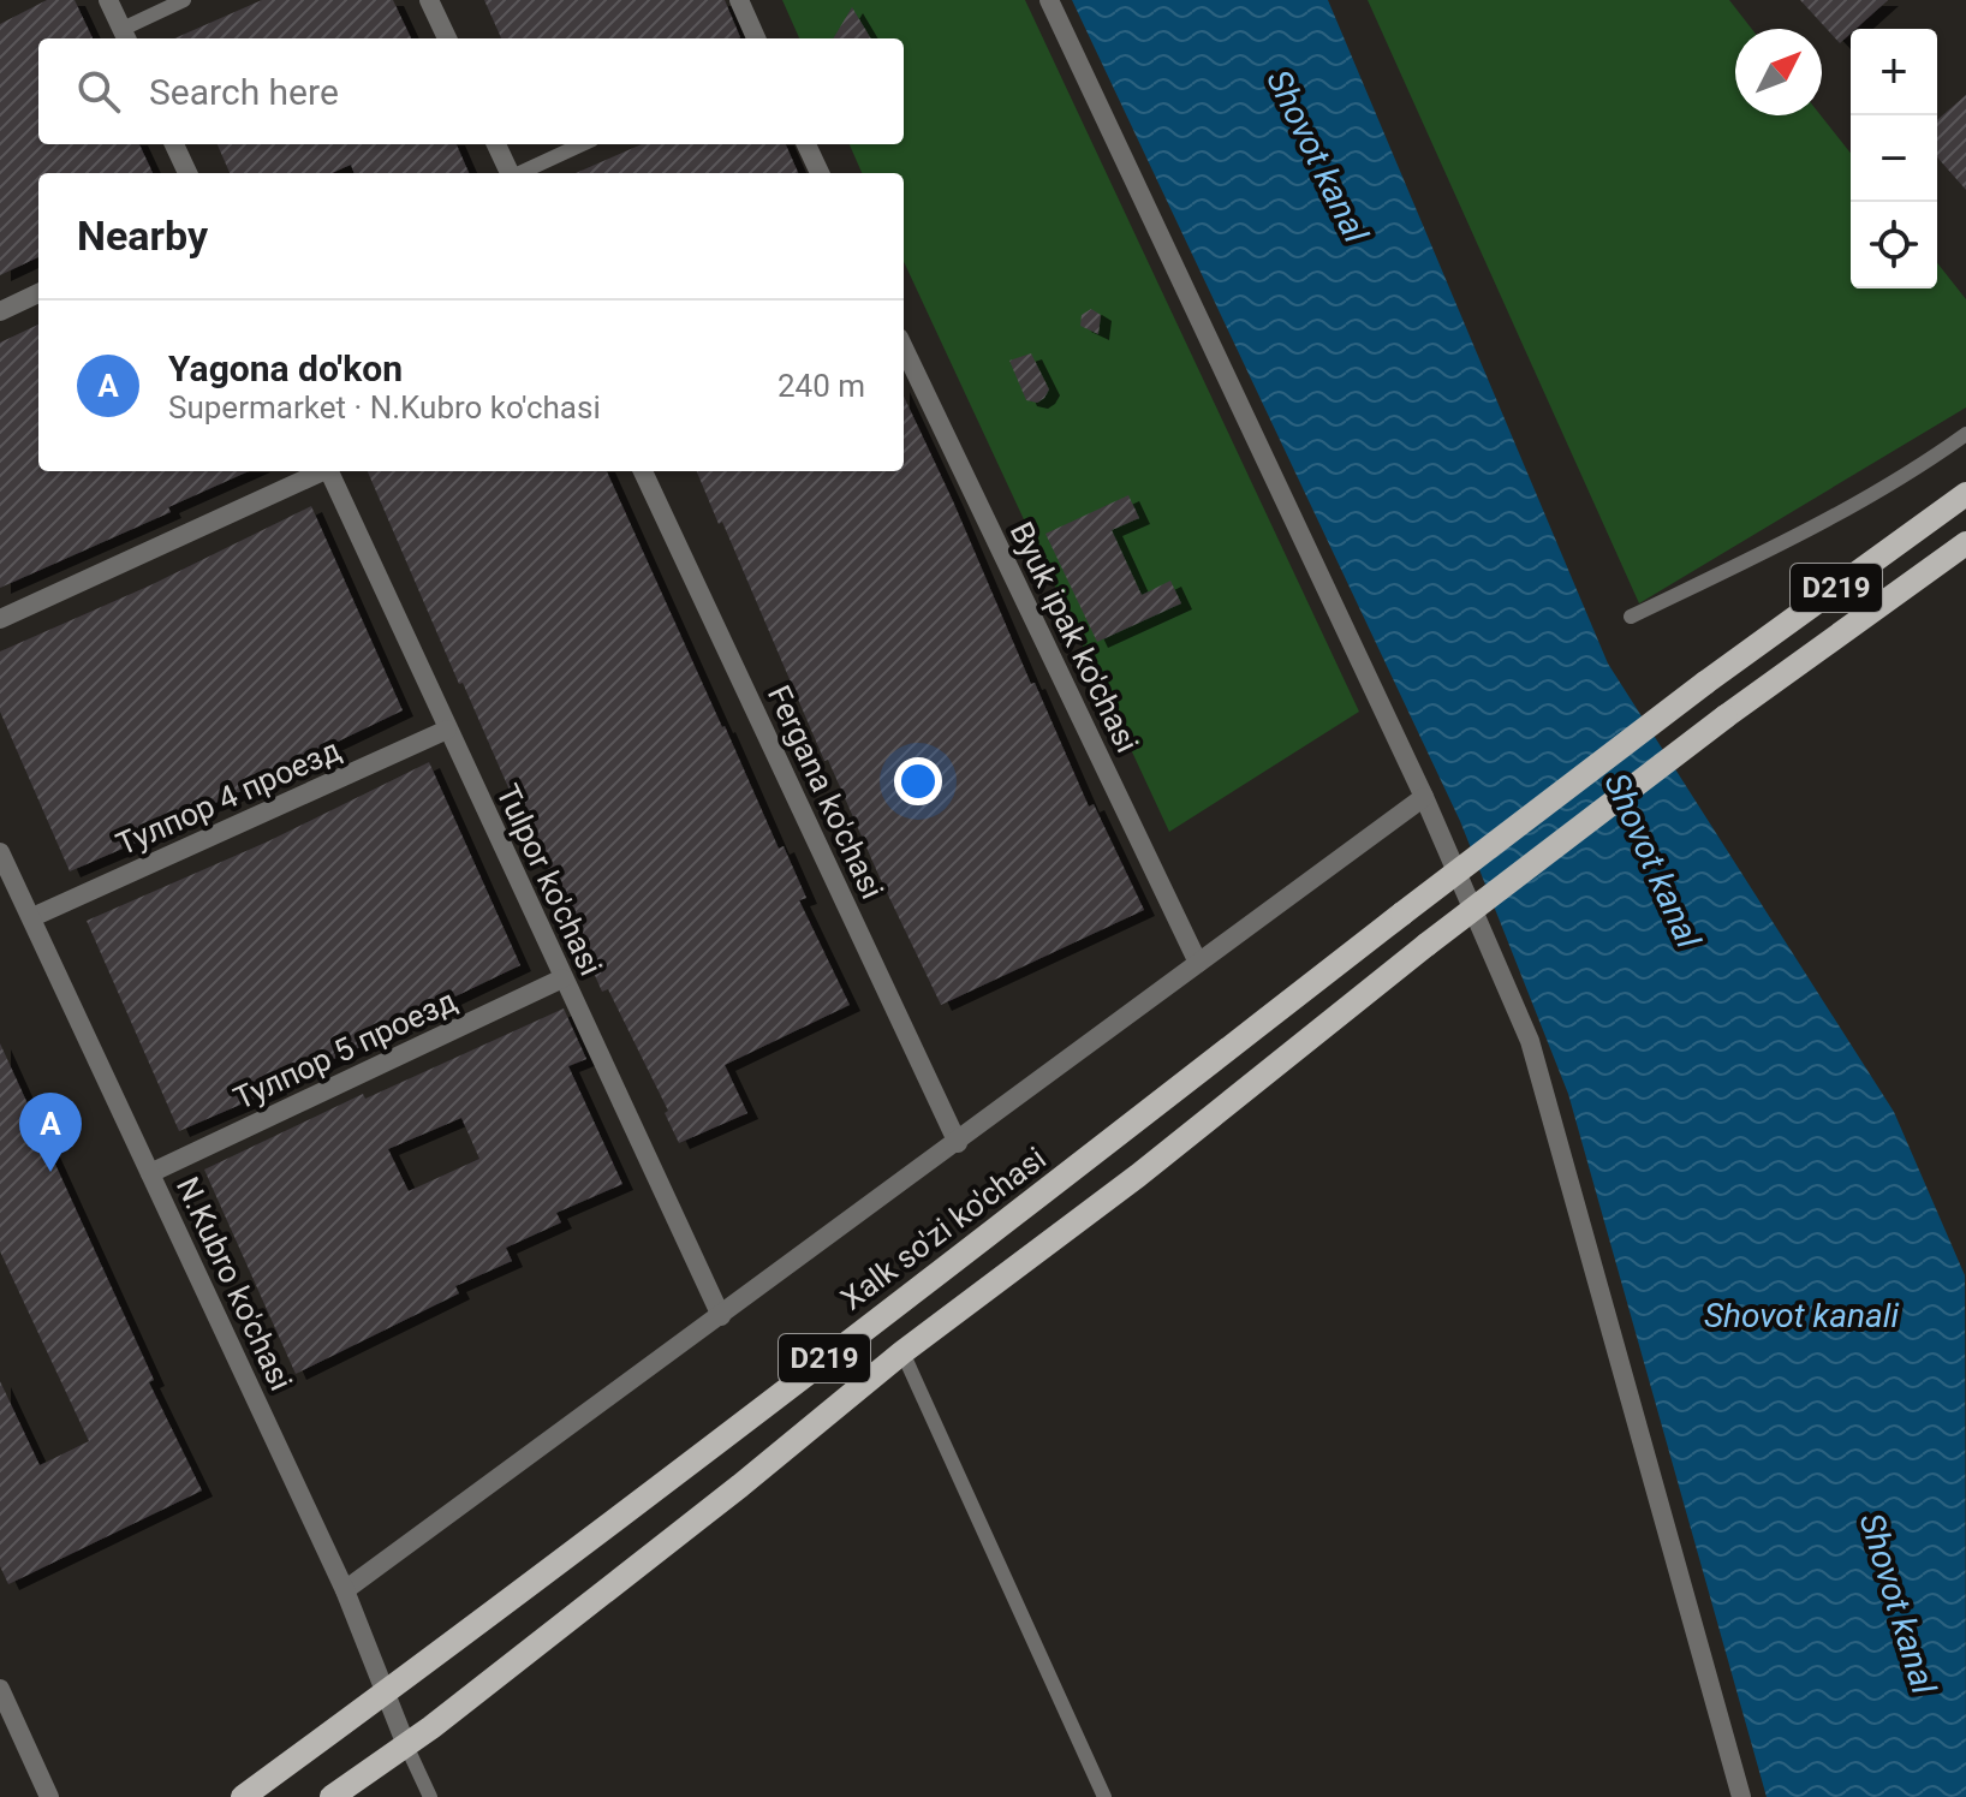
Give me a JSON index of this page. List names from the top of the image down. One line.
{"streets":{"main road":["D219","Xalk so'zi ko'chasi"],"street":["Byuk ipak ko'chasi","Fergana ko'chasi","Тулпор 4 проезд","Tulpor ko'chasi","Тулпор 5 проезд","N.Kubro ko'chasi"]},"crossings":[["D219","N.Kubro ko'chasi"],["Тулпор 4 проезд","Tulpor ko'chasi"],["Тулпор 4 проезд","N.Kubro ko'chasi"],["Tulpor ko'chasi","Тулпор 5 проезд"],["Тулпор 5 проезд","N.Kubro ko'chasi"],["Xalk so'zi ko'chasi","N.Kubro ko'chasi"]],"water":["Shovot kanal","Shovot kanali"],"north":"top right","page":{"map_buttons":["+","−"],"search":"Search here","heading":"Nearby","list":[{"mark":"A","name":"Yagona do'kon","note":"Supermarket · N.Kubro ko'chasi","value":"240 m"}],"pins":"A"}}
